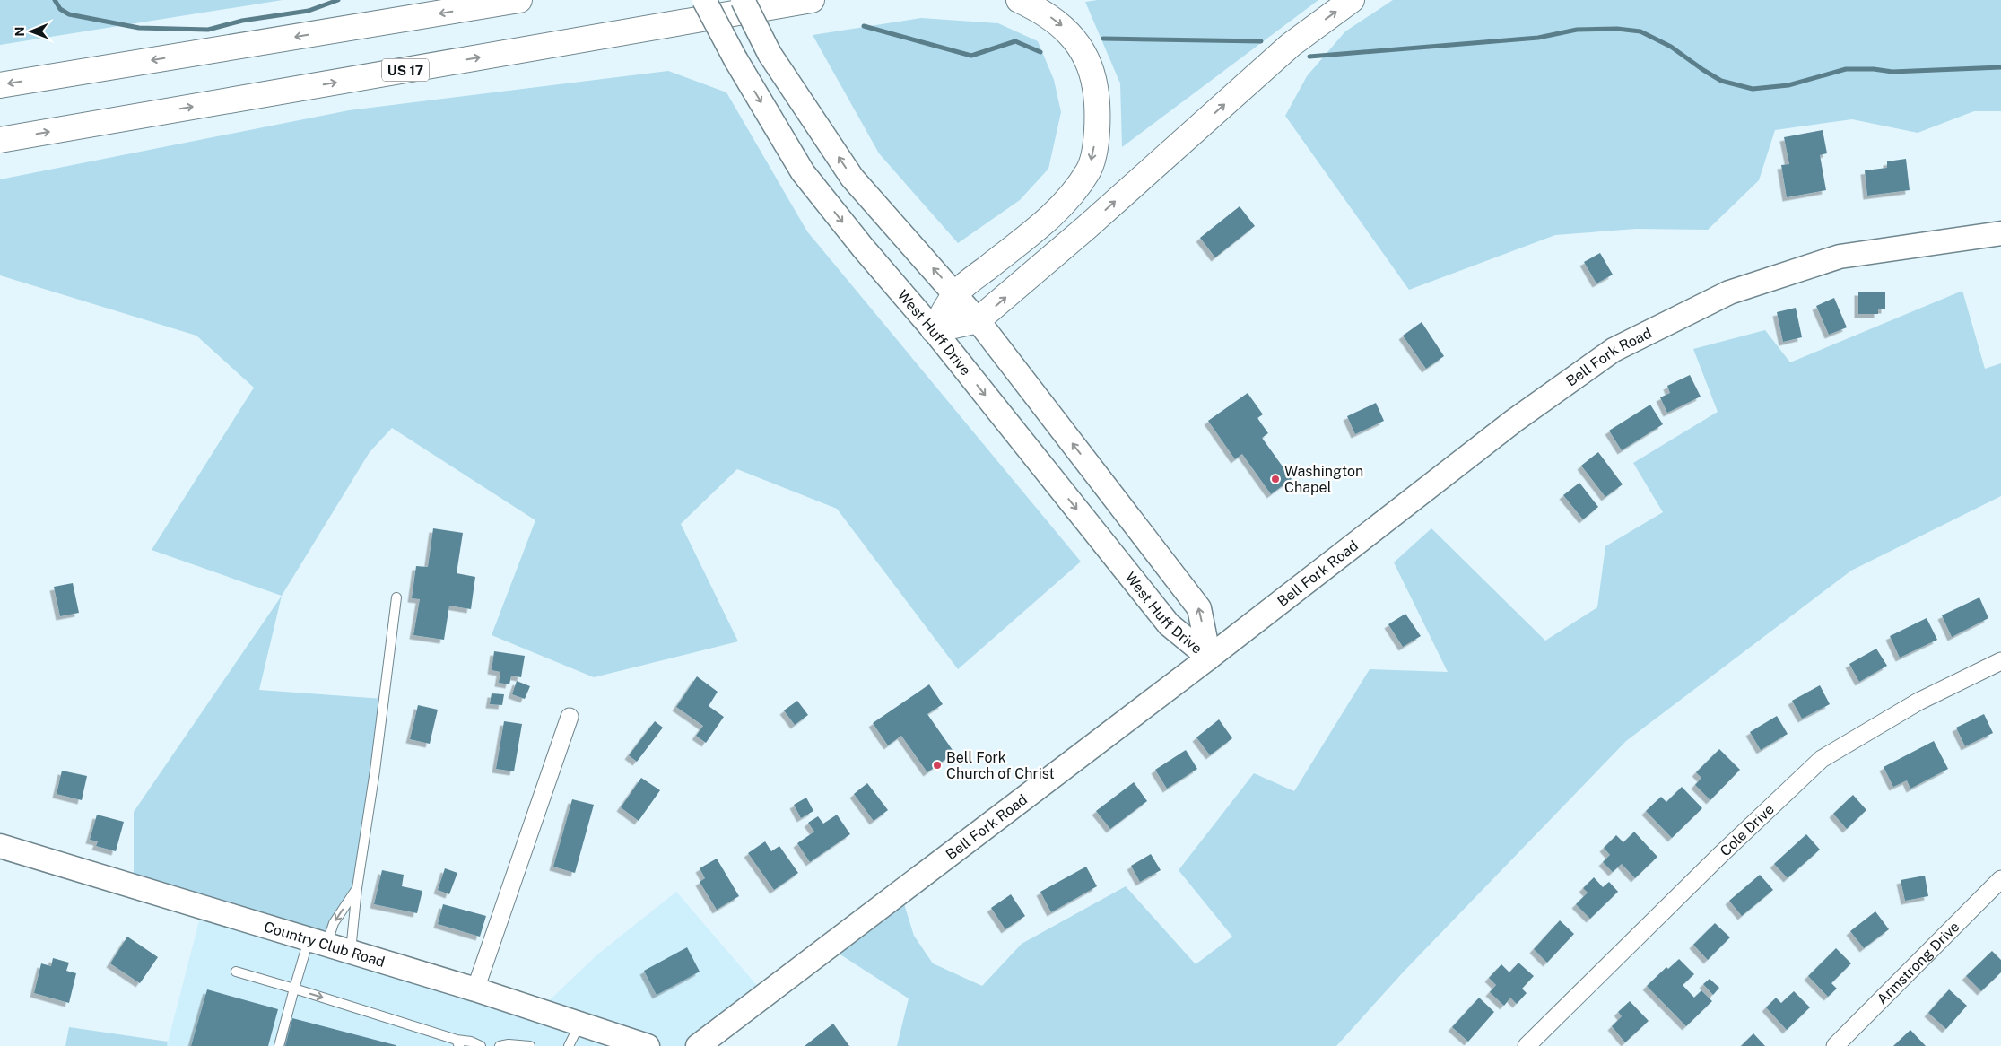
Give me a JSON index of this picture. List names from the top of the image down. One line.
{"streets":{"highway":["US 17"],"main road":["West Huff Drive","Bell Fork Road","Country Club Road"],"street":["Cole Drive","Armstrong Drive"]},"crossings":[["West Huff Drive","Bell Fork Road"]],"places":["Washington Chapel","Bell Fork Church of Christ"],"north":"left"}
